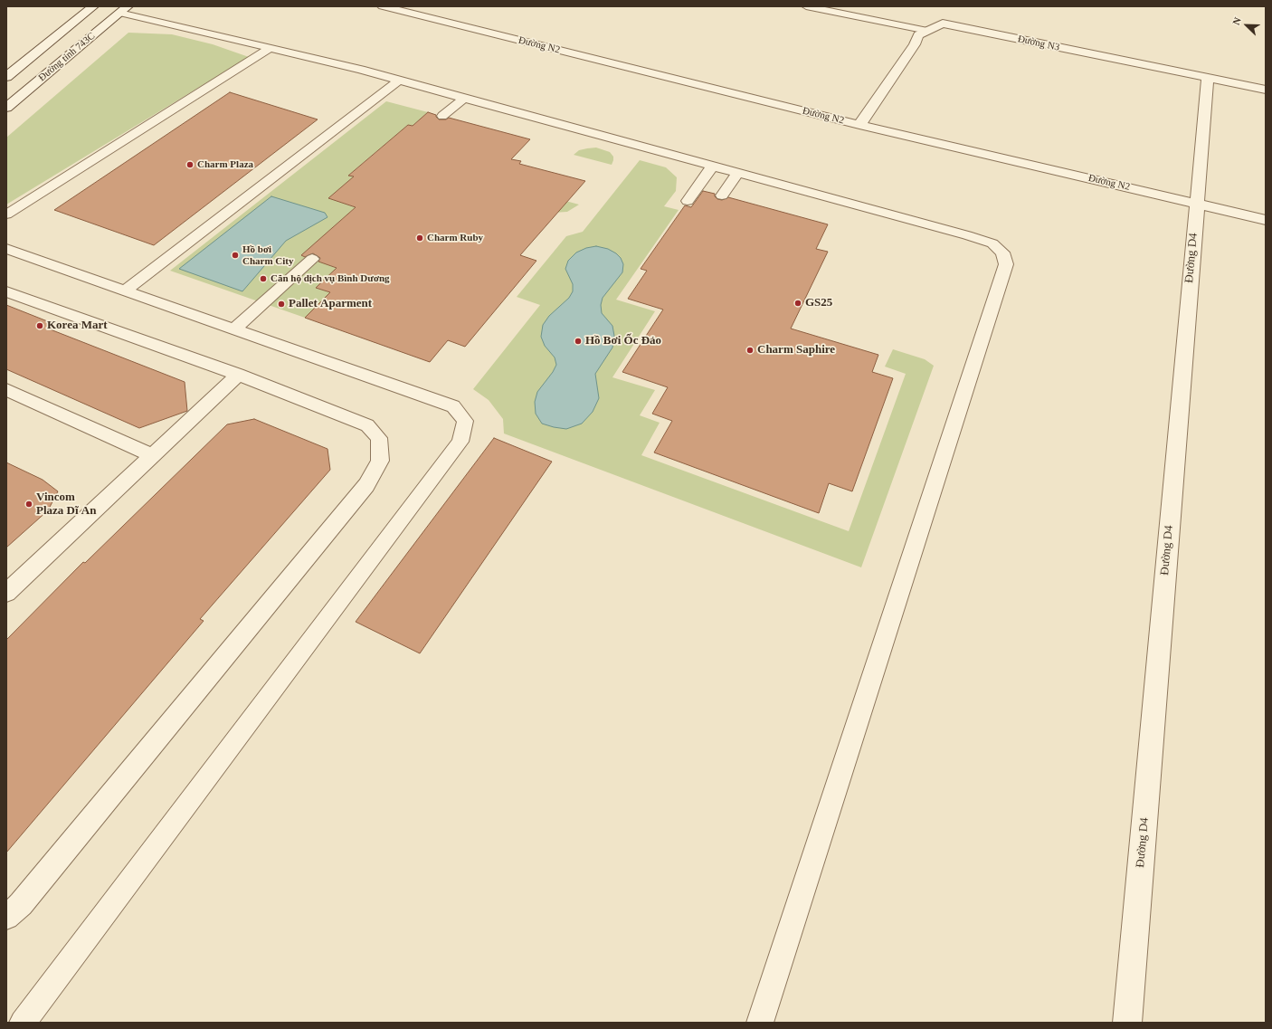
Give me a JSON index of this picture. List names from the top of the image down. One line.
{"streets":{"street":["Đường N3","Đường N2","Đường tỉnh 743C","Đường D4"]},"crossings":[["Đường N3","Đường N2"],["Đường N3","Đường D4"],["Đường N2","Đường D4"]],"places":["Charm Plaza","Charm Ruby","Hồ bơi Charm City","Căn hộ dịch vụ Bình Dương","GS25","Pallet Aparment","Korea Mart","Hồ Bơi Ốc Đảo","Charm Saphire","Vincom Plaza Dĩ An"],"north":"top left"}
